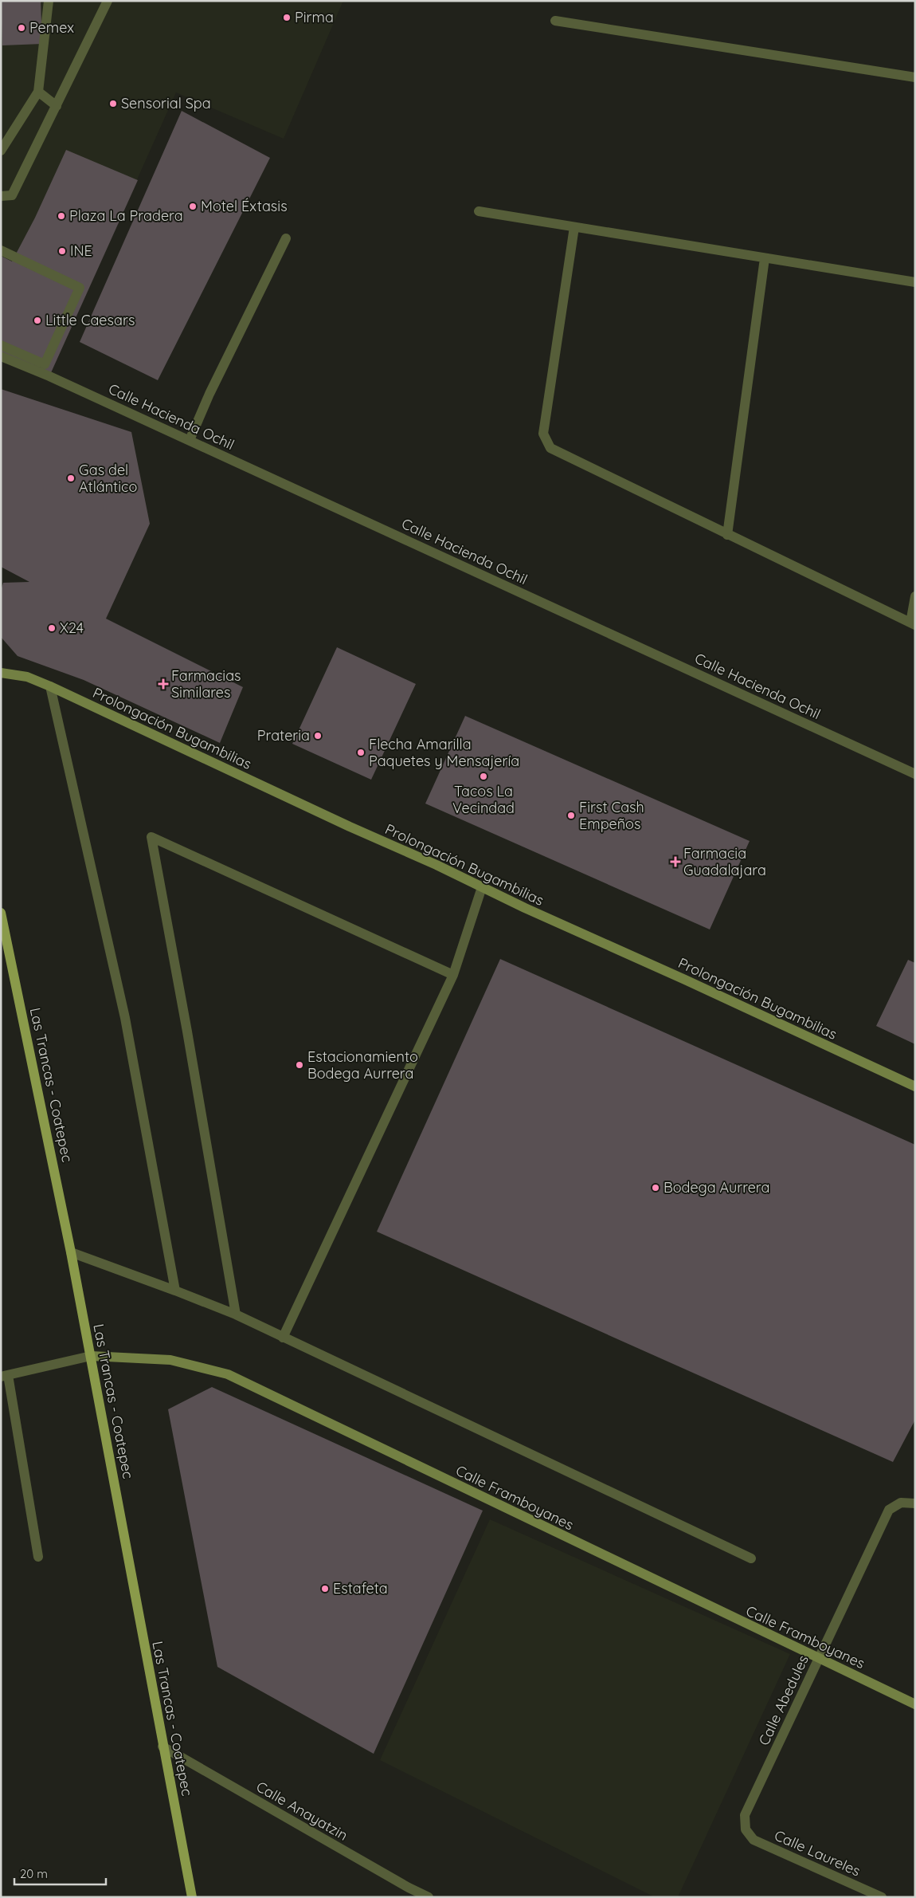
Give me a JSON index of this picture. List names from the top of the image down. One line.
{"streets":{"main road":["Las Trancas - Coatepec"],"street":["Calle Hacienda Ochil","Prolongación Bugambilias","Calle Framboyanes","Calle Abedules","Calle Anayatzin","Calle Laureles"]},"crossings":[["Las Trancas - Coatepec","Calle Framboyanes"],["Las Trancas - Coatepec","Calle Anayatzin"],["Calle Framboyanes","Calle Abedules"],["Calle Abedules","Calle Laureles"]],"places":{"other":["Pirma","Pemex","Sensorial Spa","Motel Éxtasis","Plaza La Pradera","INE","Little Caesars","Gas del Atlántico","X24","Prateria","Flecha Amarilla Paquetes y Mensajería","Tacos La Vecindad","First Cash Empeños","Estacionamiento Bodega Aurrera","Bodega Aurrera","Estafeta"],"health":["Farmacias Similares","Farmacia Guadalajara"]},"scale_bar":"20 m"}
